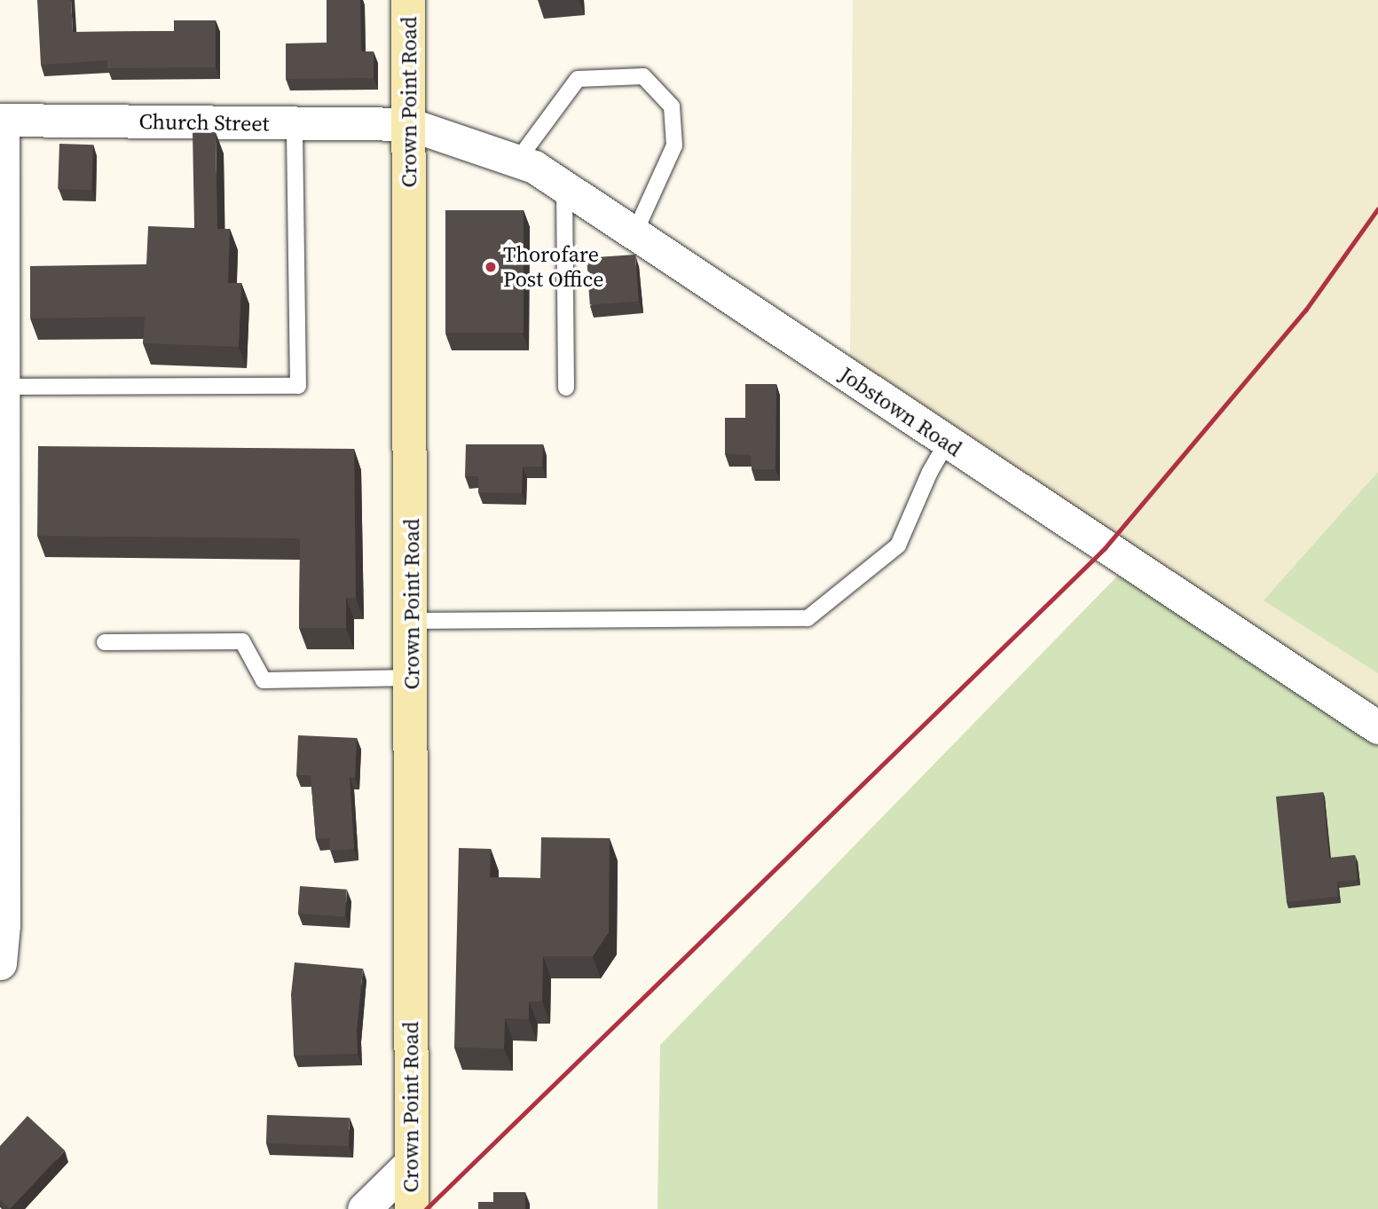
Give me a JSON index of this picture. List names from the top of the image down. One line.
{"streets":{"main road":["Crown Point Road"],"street":["Church Street","Jobstown Road"]},"crossings":[["Crown Point Road","Church Street"],["Crown Point Road","Jobstown Road"],["Church Street","Jobstown Road"]],"places":["Thorofare Post Office"]}
